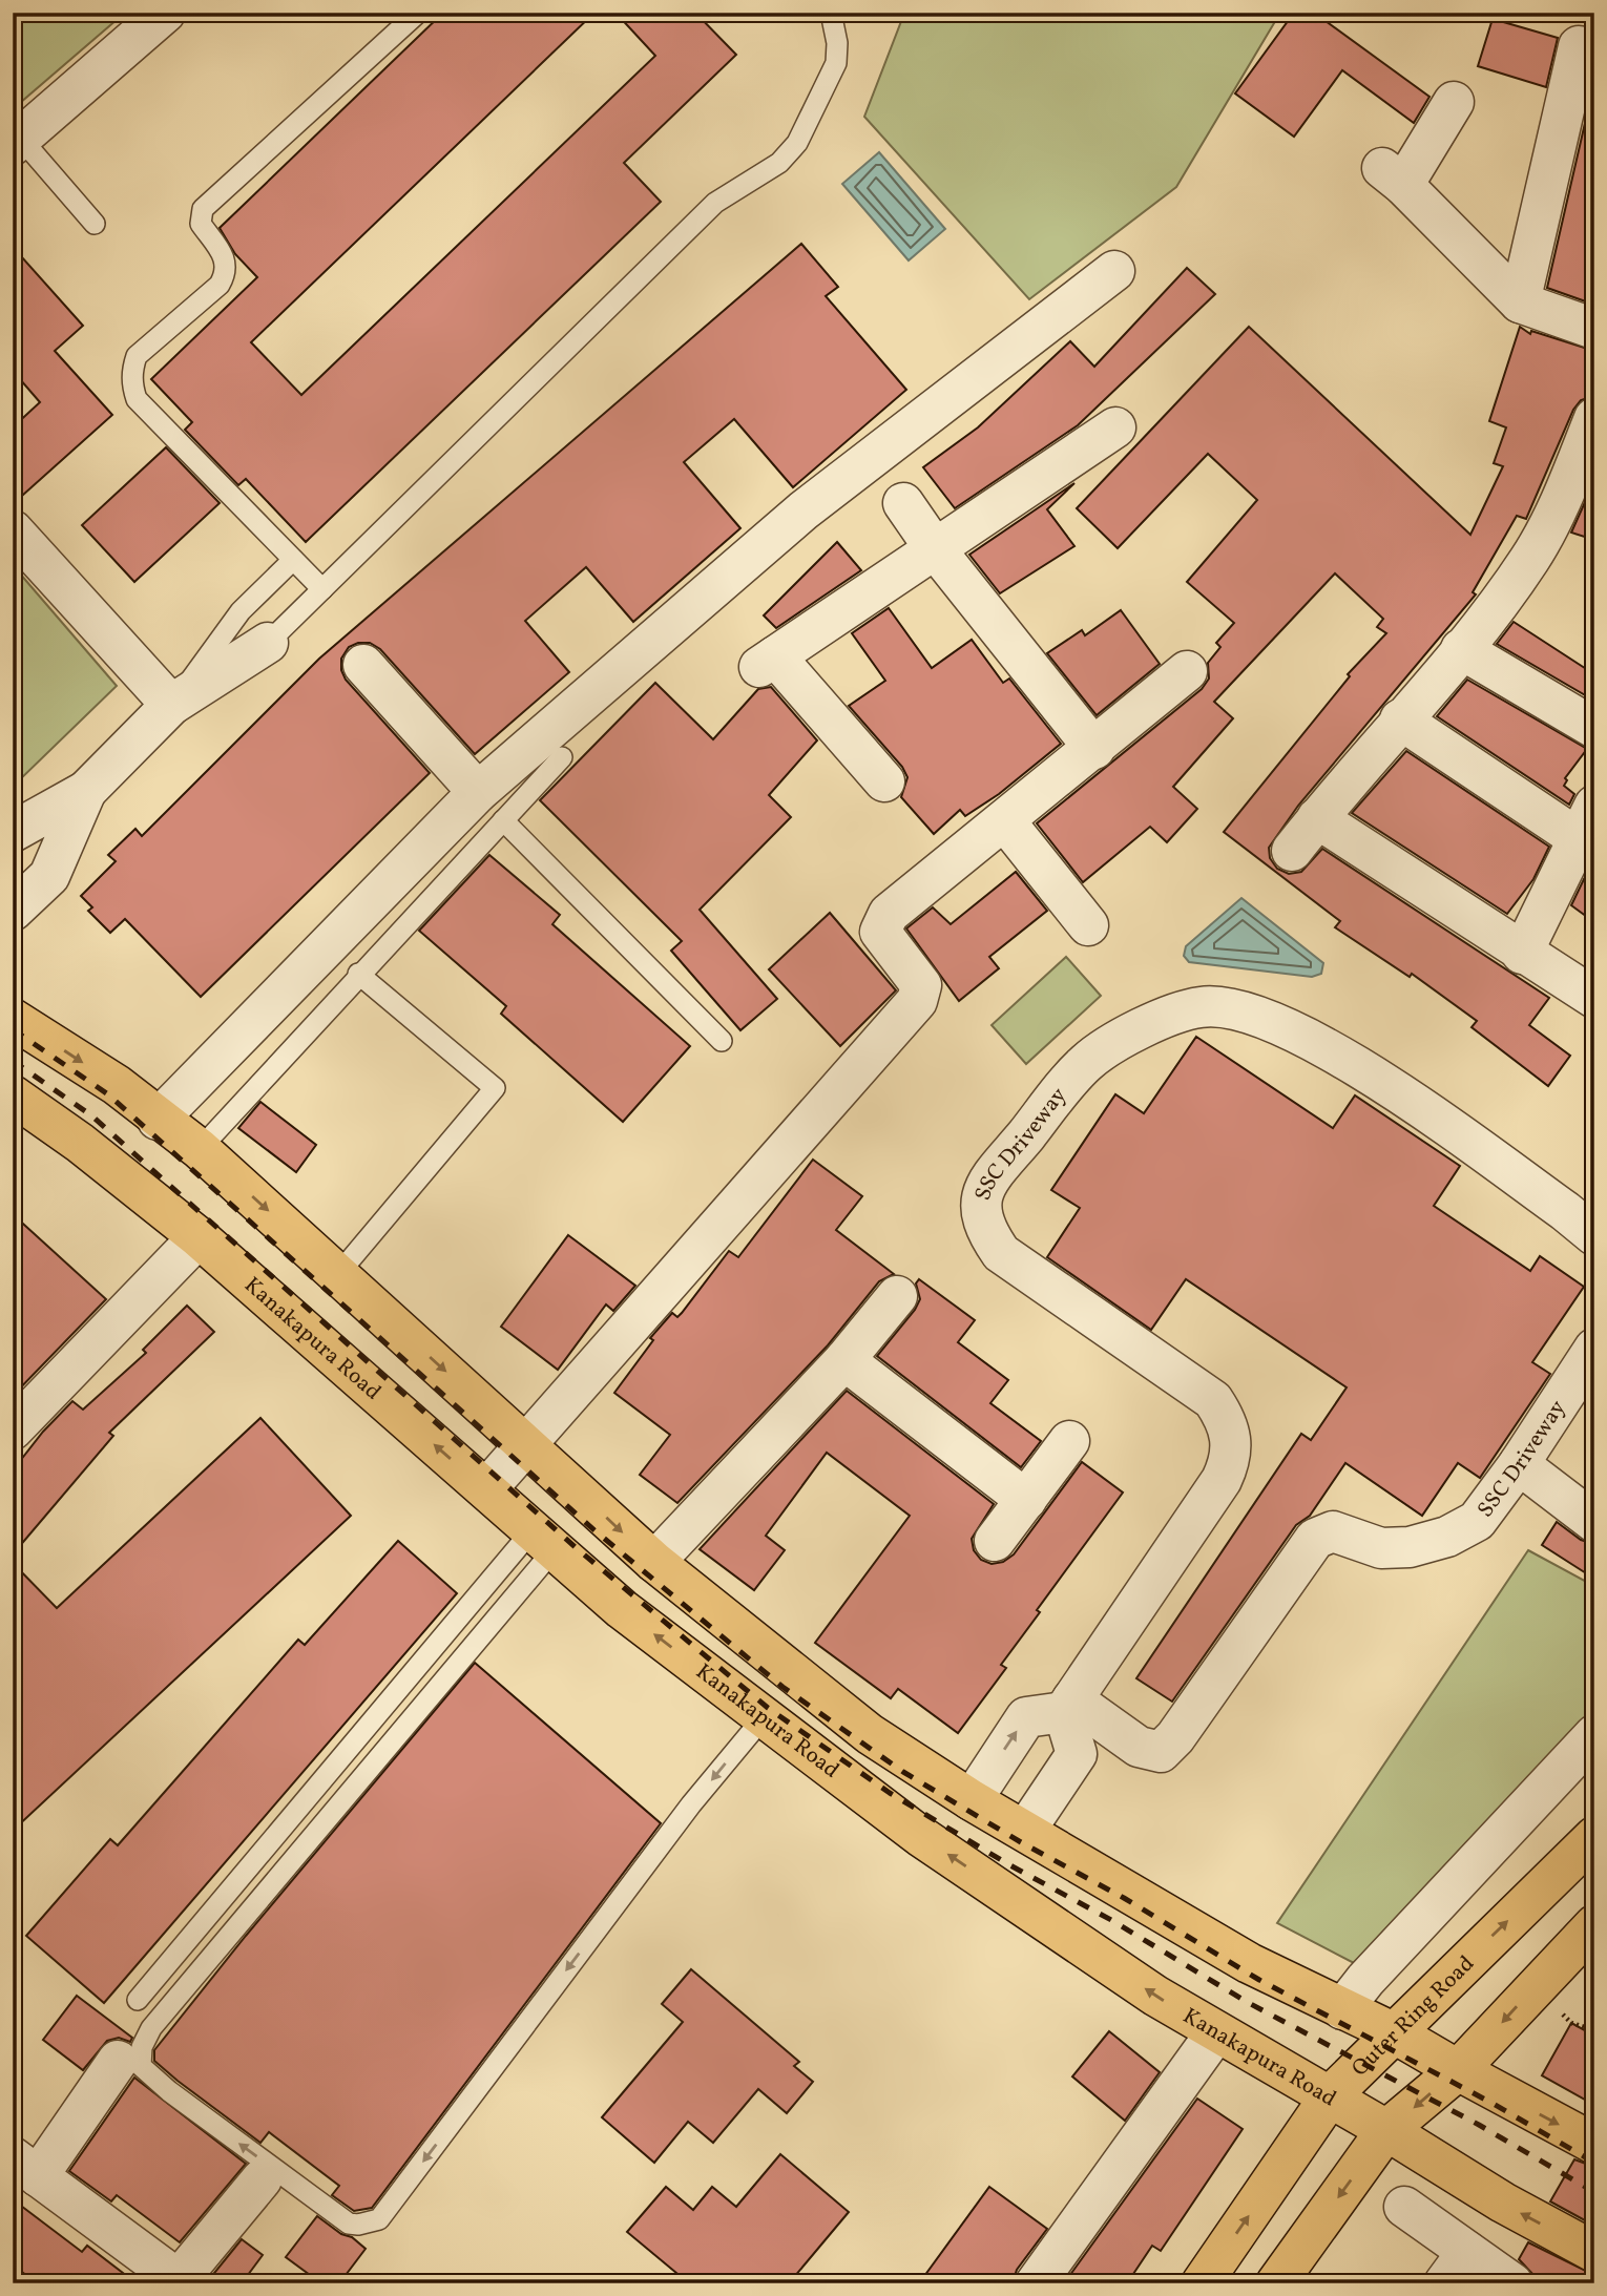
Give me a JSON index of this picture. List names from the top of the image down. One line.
{"streets":{"main road":["Kanakapura Road","Outer Ring Road"],"street":["SSC Driveway"]},"crossings":[["Kanakapura Road","Outer Ring Road"]]}
